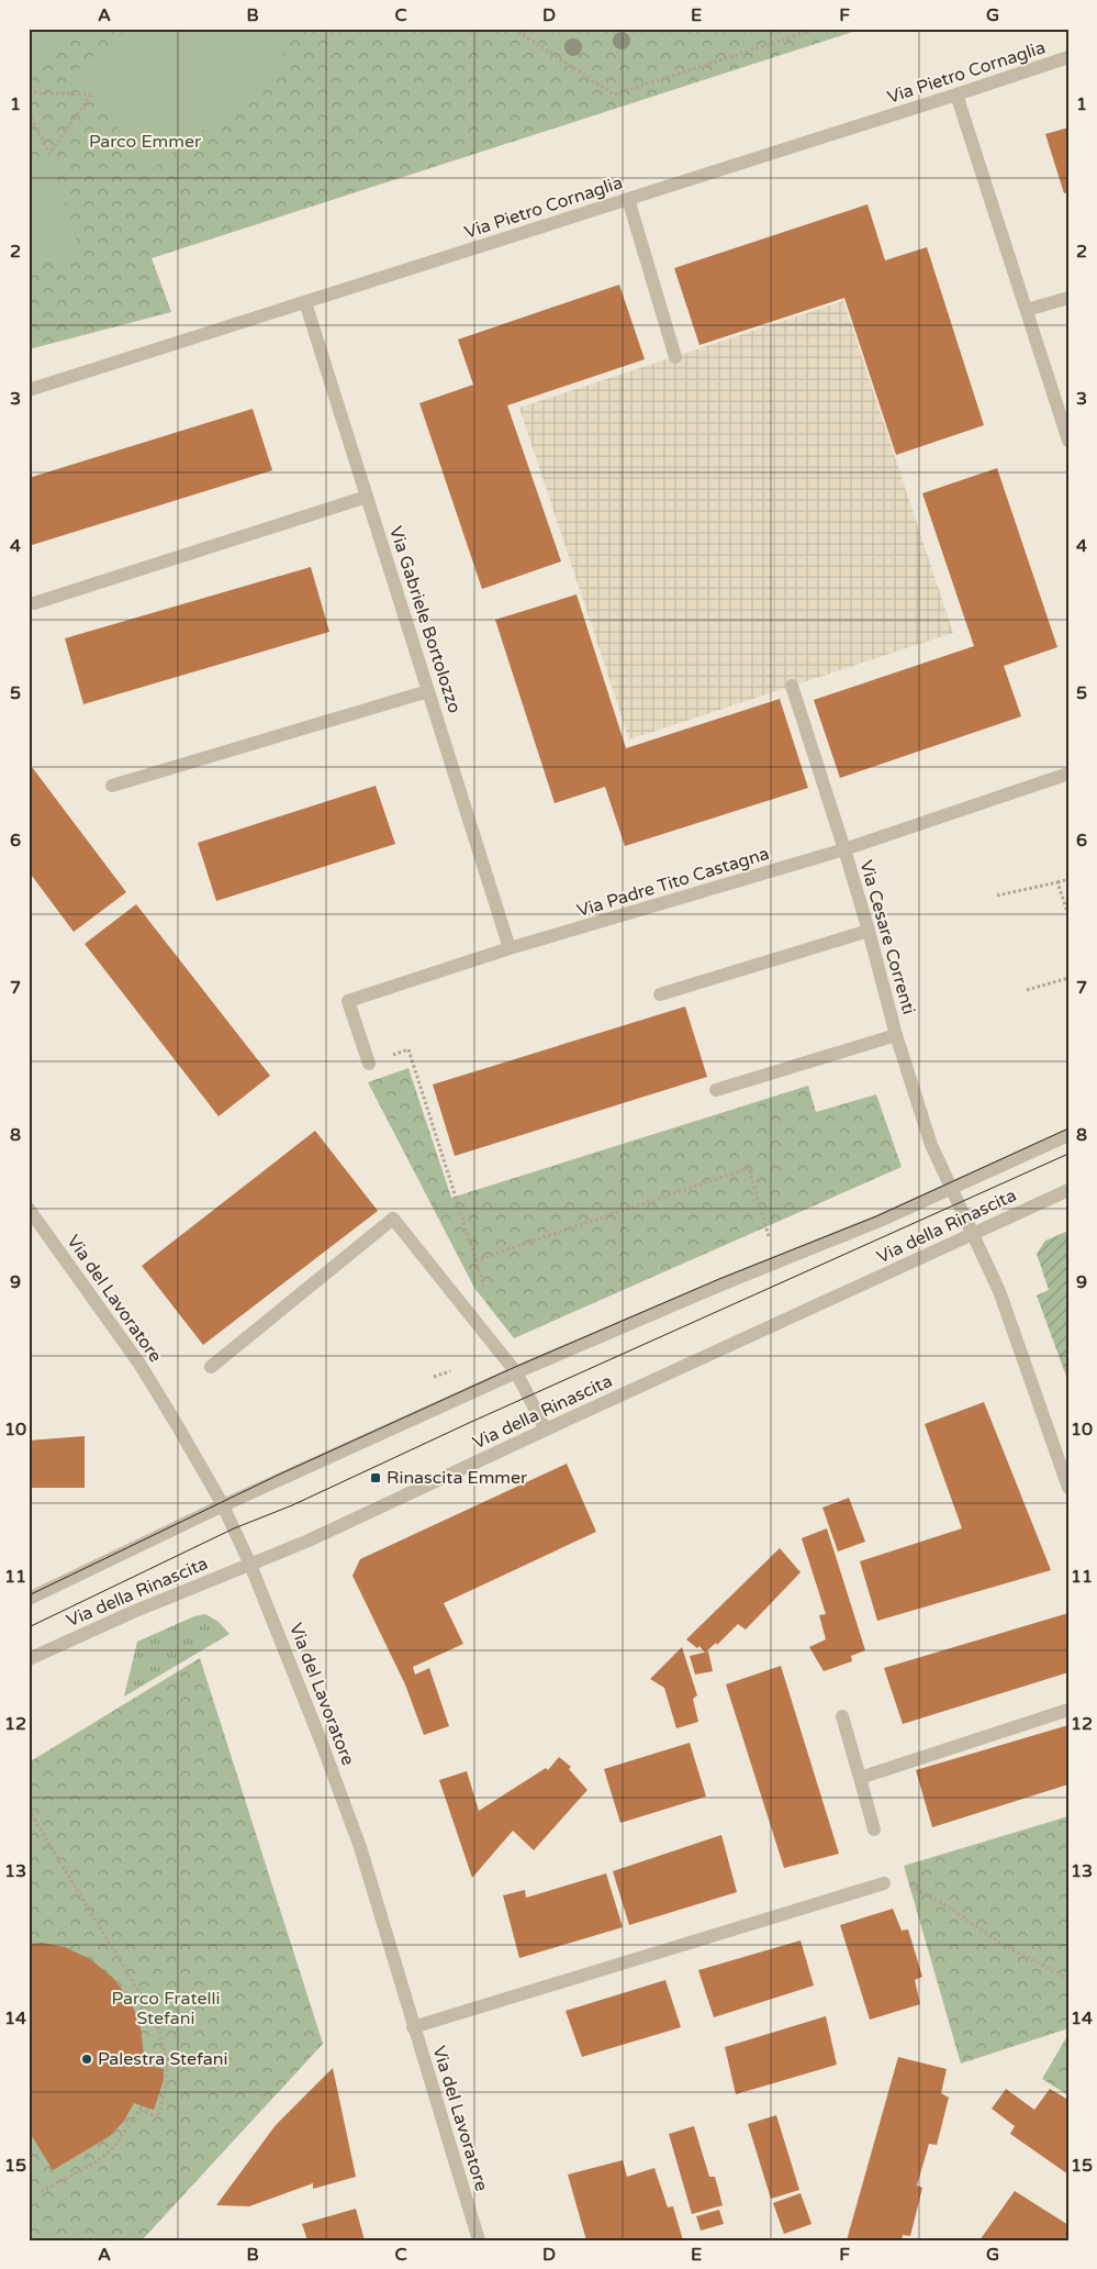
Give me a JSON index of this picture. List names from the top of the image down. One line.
{"streets":{"street":["Via Pietro Cornaglia","Via Gabriele Bortolozzo","Via Padre Tito Castagna","Via Cesare Correnti","Via della Rinascita","Via del Lavoratore"]},"crossings":[["Via Pietro Cornaglia","Via Gabriele Bortolozzo"],["Via Gabriele Bortolozzo","Via Padre Tito Castagna"],["Via Padre Tito Castagna","Via Cesare Correnti"],["Via Cesare Correnti","Via della Rinascita"],["Via della Rinascita","Via del Lavoratore"]],"parks":["Parco Emmer","Parco Fratelli Stefani"],"places":{"transit":["Rinascita Emmer"],"other":["Palestra Stefani"]},"grid":{"columns":["A","B","C","D","E","F","G"],"rows":["1","2","3","4","5","6","7","8","9","10","11","12","13","14","15"]}}
